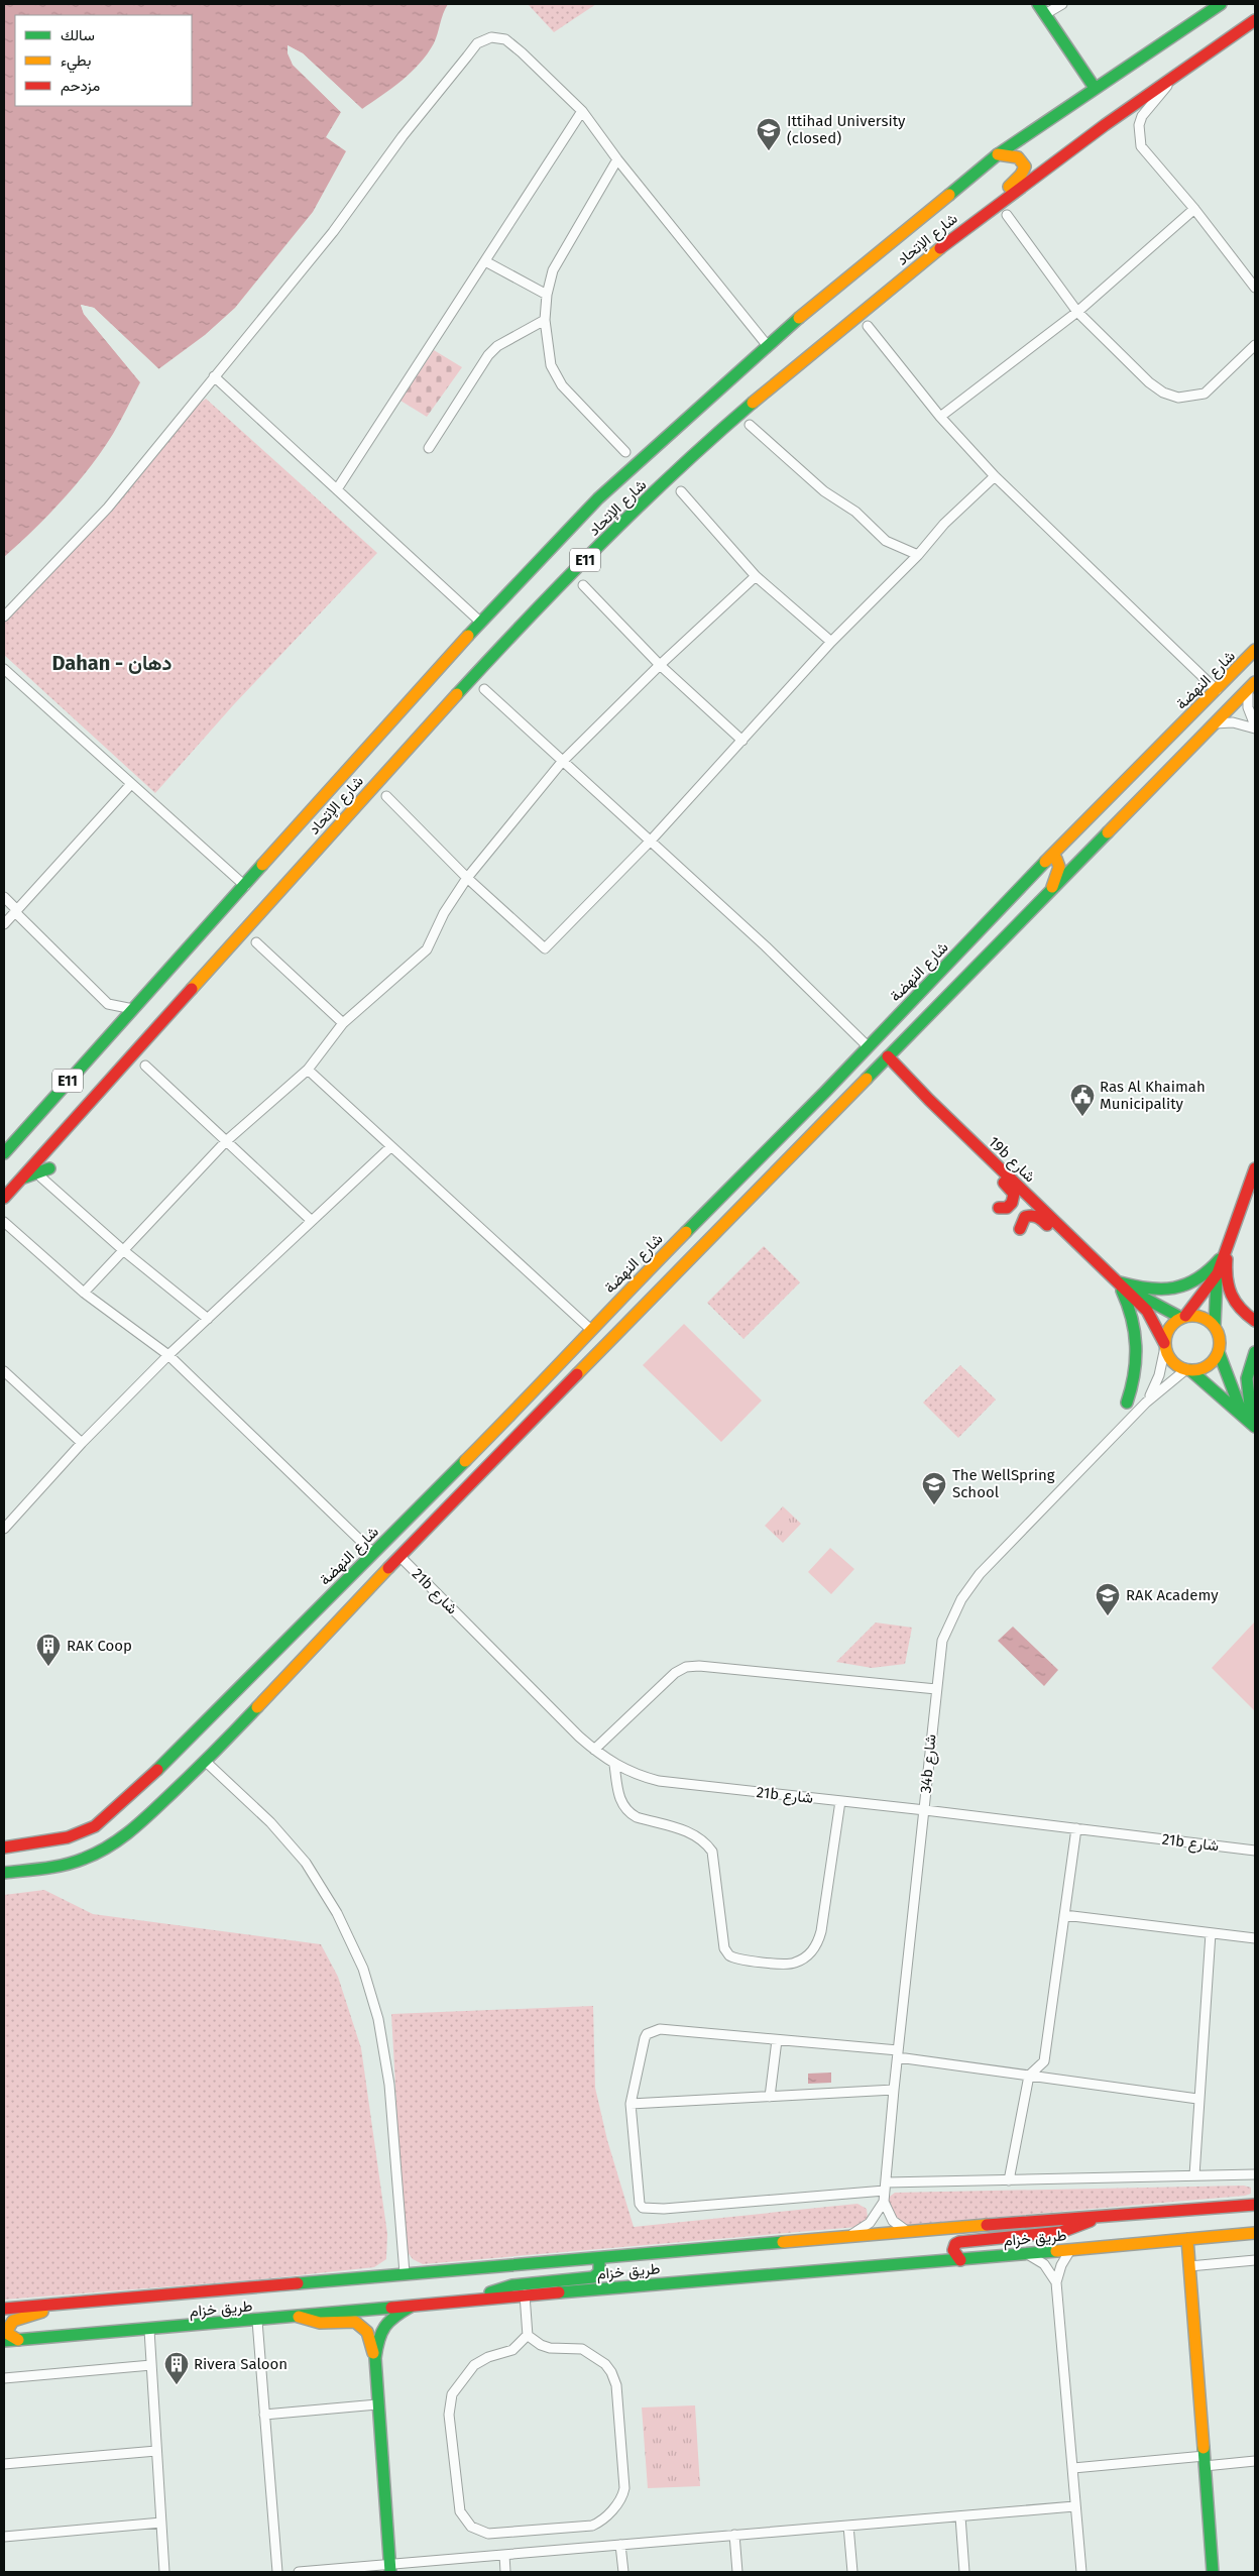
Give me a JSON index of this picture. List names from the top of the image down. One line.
{"streets":{"main road":["شارع الإتحاد","E11","شارع النهضة","19b شارع","طريق خزام"],"street":["21b شارع","34b شارع"]},"crossings":[["19b شارع","34b شارع"],["21b شارع","34b شارع"],["34b شارع","طريق خزام"]],"districts":["Dahan - دهان"],"places":{"school or university":["Ittihad University (closed)","The WellSpring School","RAK Academy"],"public building":["Ras Al Khaimah Municipality"],"building":["RAK Coop","Rivera Saloon"]},"legend":["سالك","بطيء","مزدحم"]}
